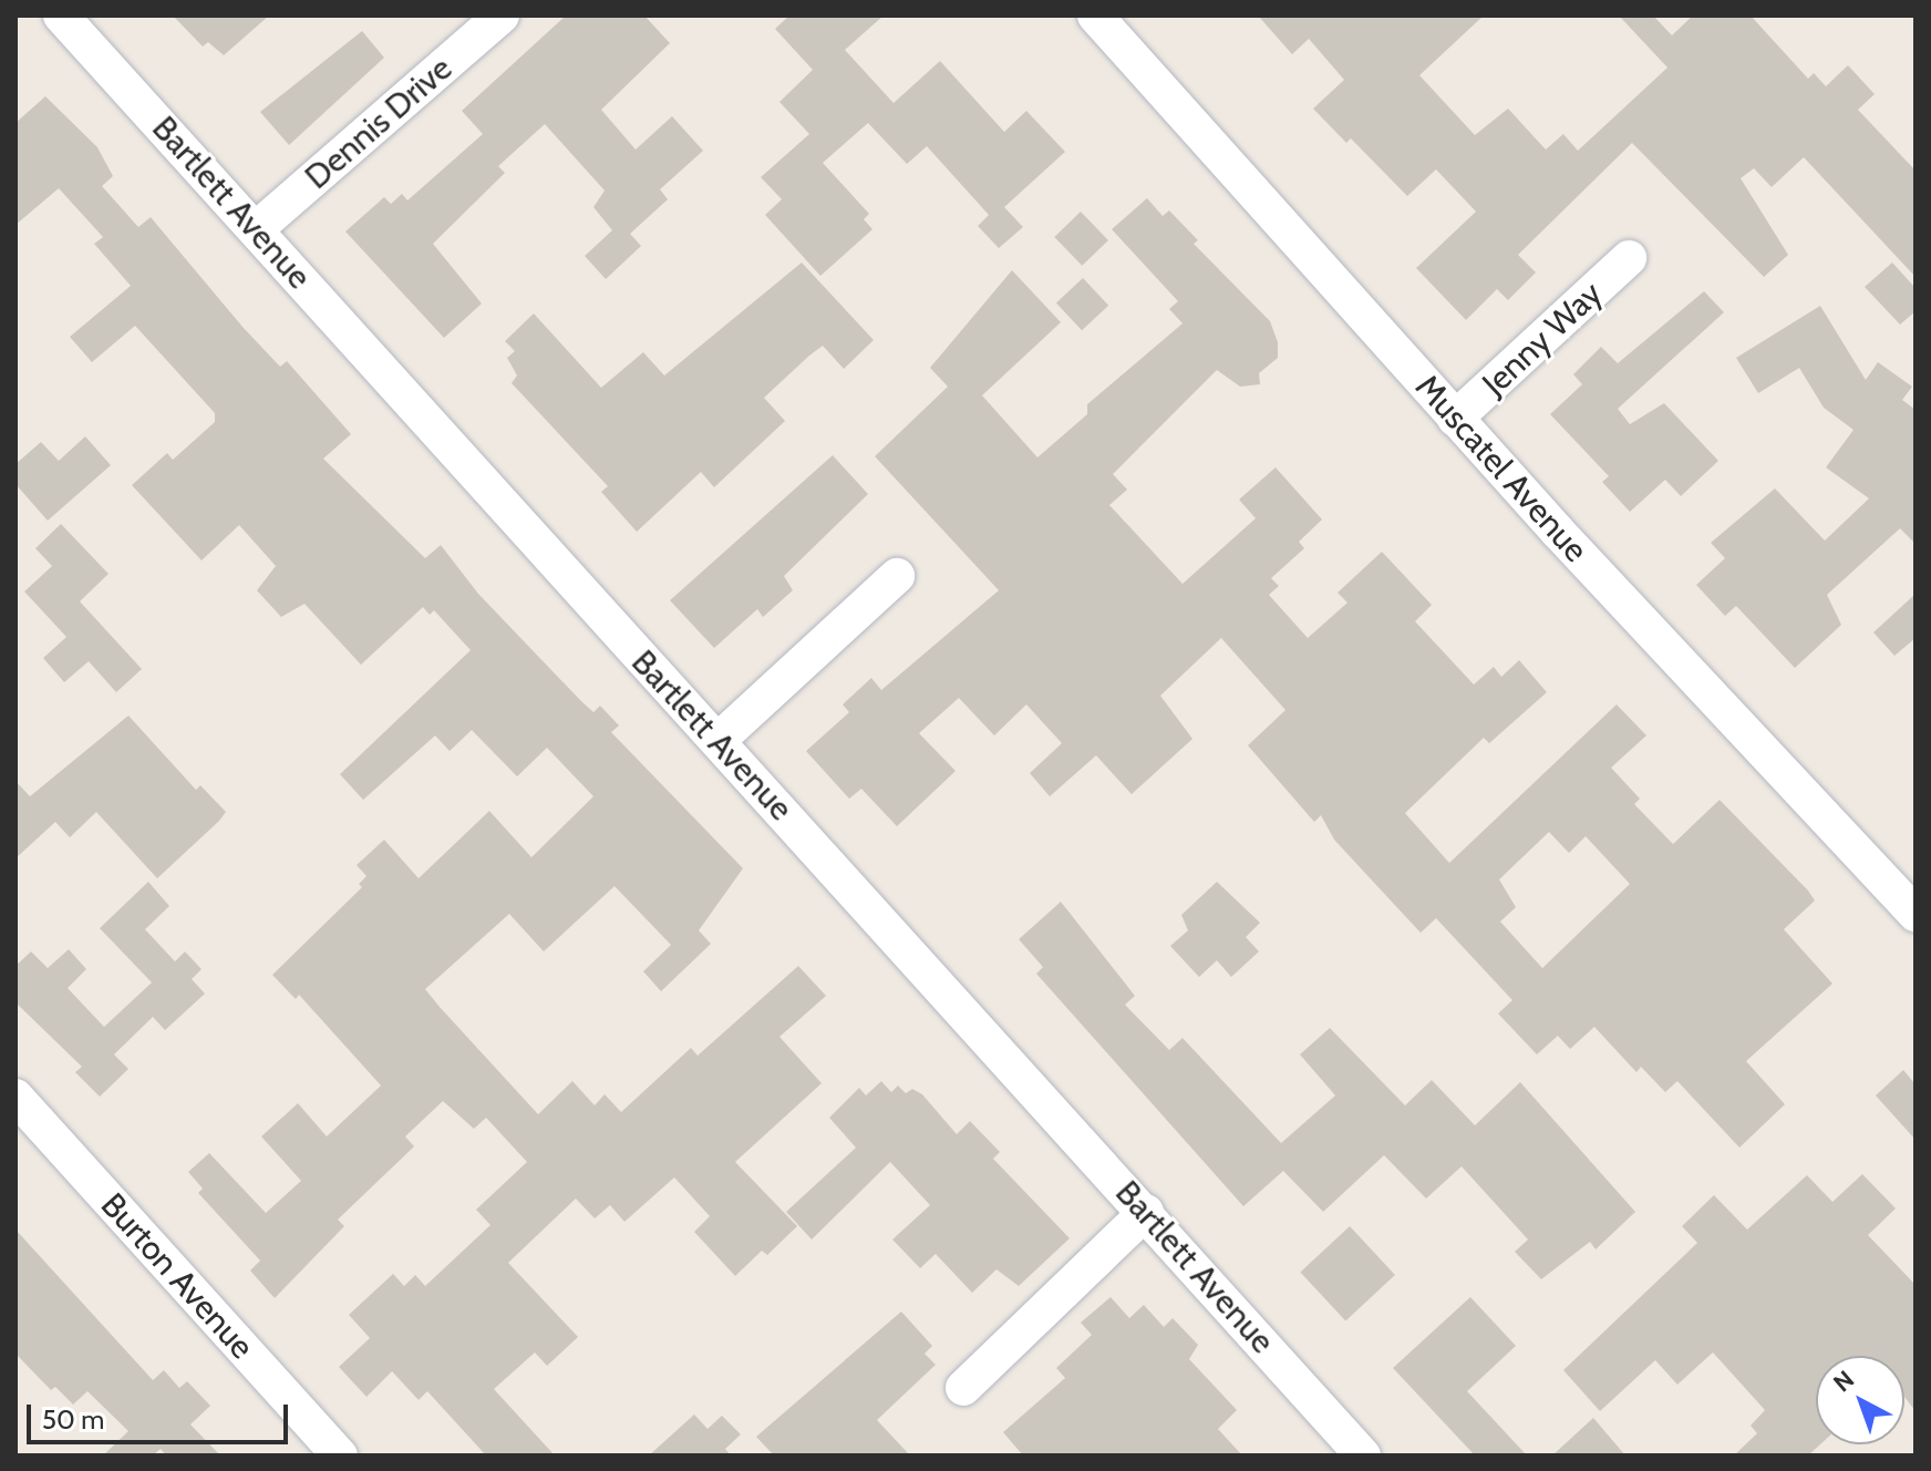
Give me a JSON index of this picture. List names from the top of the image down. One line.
{"streets":{"street":["Dennis Drive","Bartlett Avenue","Jenny Way","Muscatel Avenue","Burton Avenue"]},"crossings":[["Dennis Drive","Bartlett Avenue"],["Jenny Way","Muscatel Avenue"]],"scale_bar":"50 m","north":"top left"}
